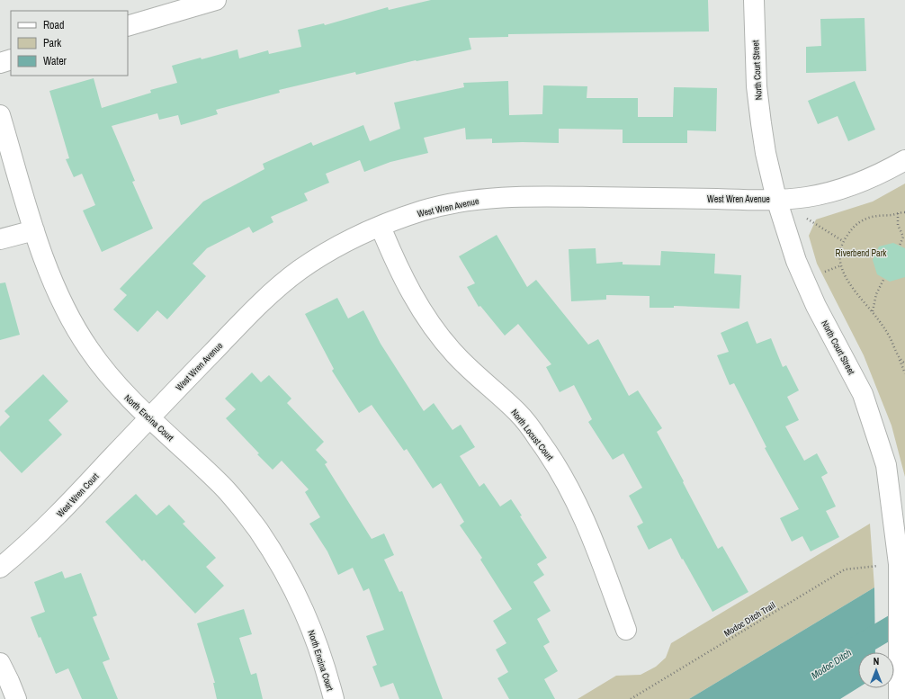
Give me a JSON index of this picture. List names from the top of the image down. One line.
{"streets":{"street":["North Court Street","West Wren Avenue","North Encina Court","North Locust Court","West Wren Court"],"path":["Modoc Ditch Trail"]},"crossings":[["North Court Street","West Wren Avenue"],["West Wren Avenue","North Encina Court"],["West Wren Avenue","North Locust Court"],["West Wren Avenue","West Wren Court"],["North Encina Court","West Wren Court"]],"water":["Modoc Ditch"],"parks":["Riverbend Park"],"legend":["Road","Park","Water"],"north":"top"}
